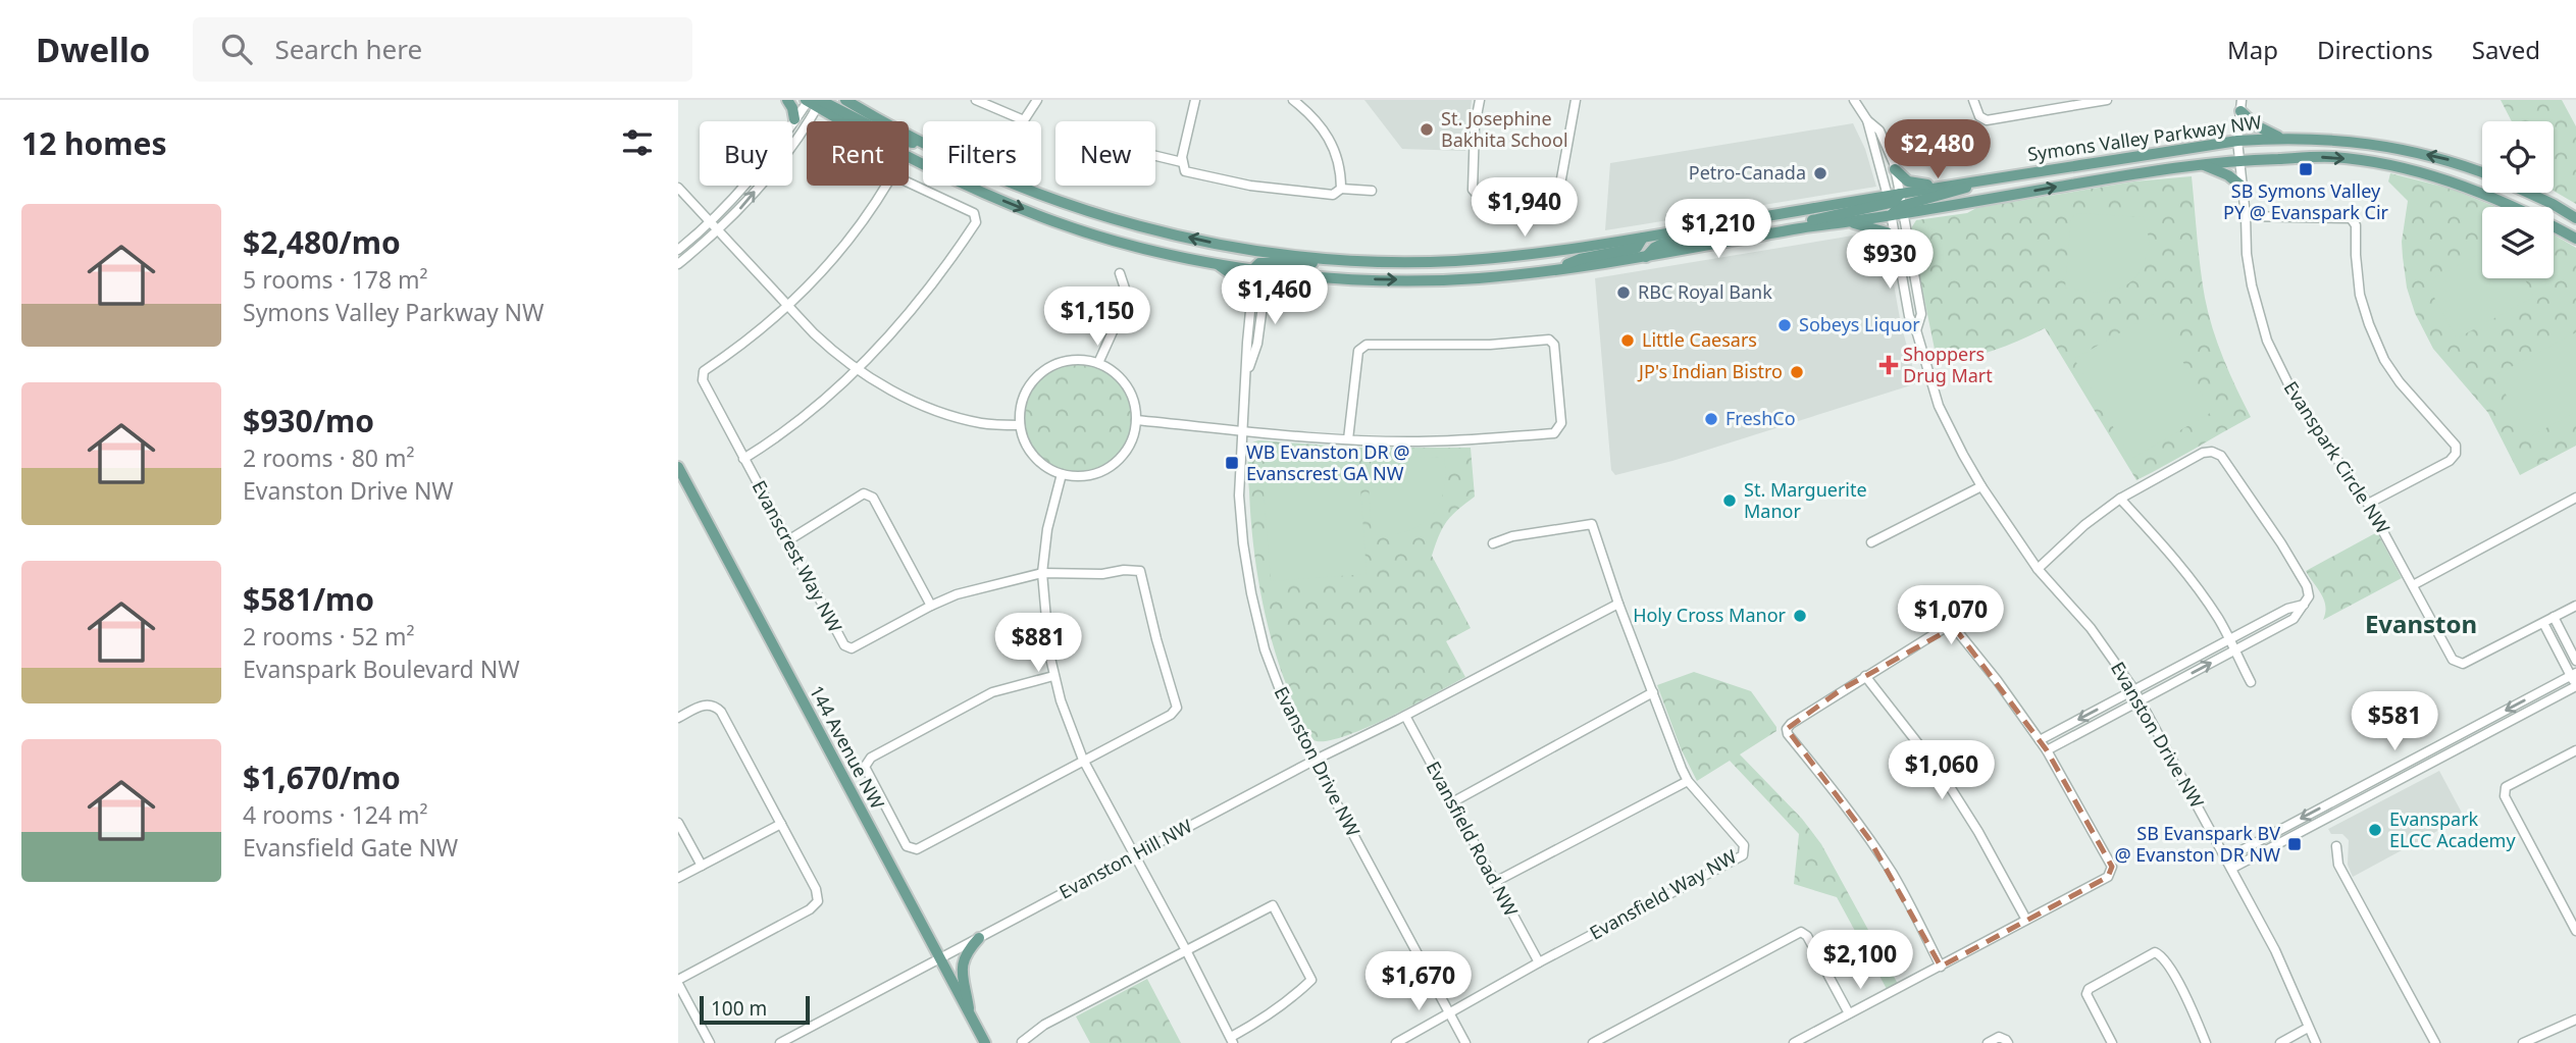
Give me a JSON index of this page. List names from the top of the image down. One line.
{"streets":{"main road":["Symons Valley Parkway NW","144 Avenue NW"],"street":["Evanspark Circle NW","Evanscrest Way NW","Evanston Drive NW","Evansfield Road NW","Evanston Hill NW","Evansfield Way NW"]},"crossings":[["Symons Valley Parkway NW","Evanspark Circle NW"],["Symons Valley Parkway NW","Evanston Drive NW"],["Evanston Drive NW","Evanston Hill NW"],["Evanston Drive NW","Evansfield Way NW"],["144 Avenue NW","Evanston Hill NW"],["Evansfield Road NW","Evansfield Way NW"]],"districts":["Evanston"],"places":{"other":["St. Josephine Bakhita School","Petro-Canada","RBC Royal Bank","Sobeys Liquor","Little Caesars","JP's Indian Bistro","FreshCo","St. Marguerite Manor","Holy Cross Manor","Evanspark ELCC Academy"],"transit":["SB Symons Valley PY @ Evanspark Cir","WB Evanston DR @ Evanscrest GA NW","SB Evanspark BV @ Evanston DR NW"],"health":["Shoppers Drug Mart"]},"scale_bar":"100 m","page":{"header":"Dwello","search":"Search here","nav":["Map","Directions","Saved"],"heading":"12 homes","price":["$2,480","$1,940","$1,210","$930","$1,460","$1,150","$1,070","$881","$581","$1,060","$2,100","$1,670"],"chip":["Buy","Rent","Filters","New"],"list":[{"name":"$2,480/mo","note":"5 rooms · 178 m² · Symons Valley Parkway NW"},{"name":"$930/mo","note":"2 rooms · 80 m² · Evanston Drive NW"},{"name":"$581/mo","note":"2 rooms · 52 m² · Evanspark Boulevard NW"},{"name":"$1,670/mo","note":"4 rooms · 124 m² · Evansfield Gate NW"}],"scale":"100 m"}}
